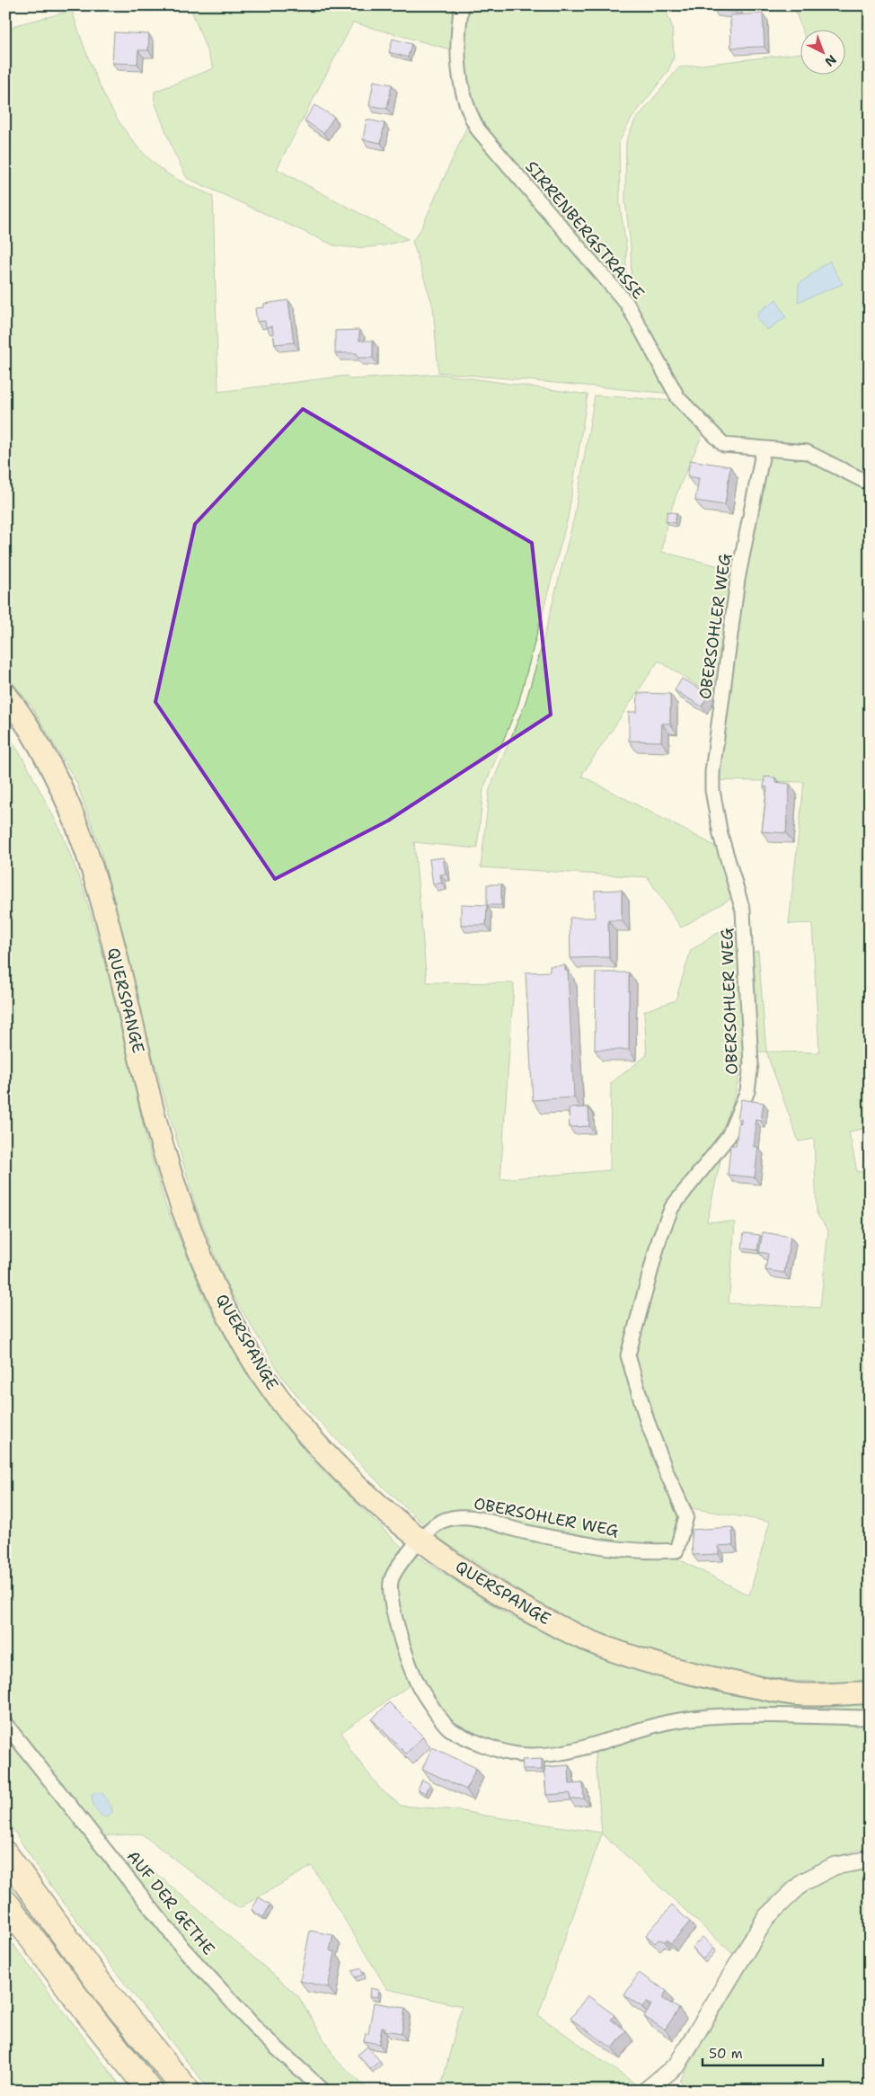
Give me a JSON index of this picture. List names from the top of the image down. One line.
{"streets":{"main road":["QUERSPANGE"],"street":["SIRRENBERGSTRASSE","OBERSOHLER WEG","AUF DER GETHE"]},"crossings":[["SIRRENBERGSTRASSE","OBERSOHLER WEG"],["OBERSOHLER WEG","QUERSPANGE"]],"scale_bar":"50 m","north":"bottom right"}
